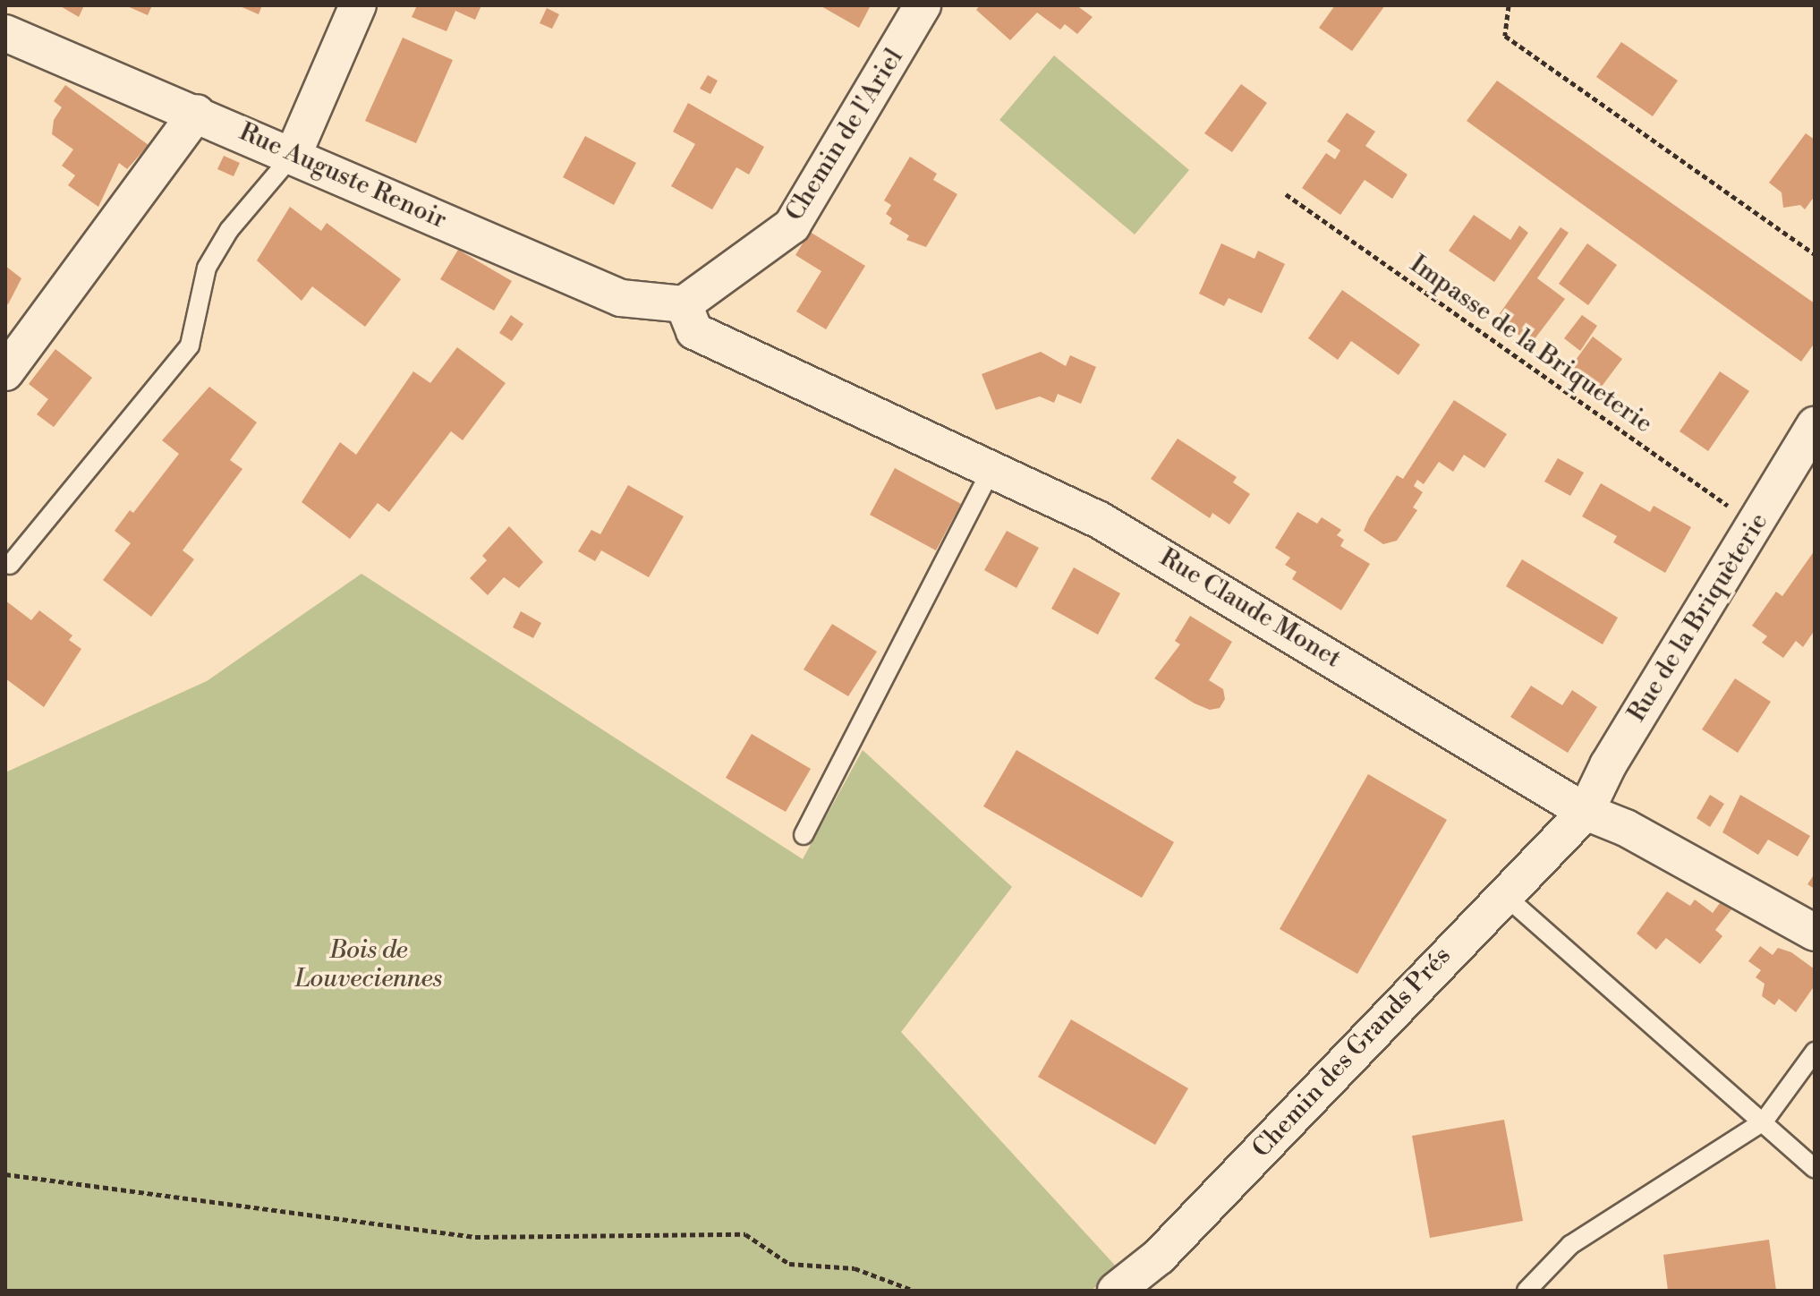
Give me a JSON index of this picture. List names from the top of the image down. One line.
{"streets":{"street":["Chemin de l'Ariel","Rue Auguste Renoir","Rue Claude Monet","Rue de la Briquèterie","Chemin des Grands Prés"],"path":["Impasse de la Briqueterie"]},"crossings":[["Chemin de l'Ariel","Rue Auguste Renoir"],["Chemin de l'Ariel","Rue Claude Monet"],["Rue Auguste Renoir","Rue Claude Monet"],["Impasse de la Briqueterie","Rue de la Briquèterie"],["Rue Claude Monet","Rue de la Briquèterie"],["Rue Claude Monet","Chemin des Grands Prés"],["Rue de la Briquèterie","Chemin des Grands Prés"]],"parks":["Bois de Louveciennes"]}
